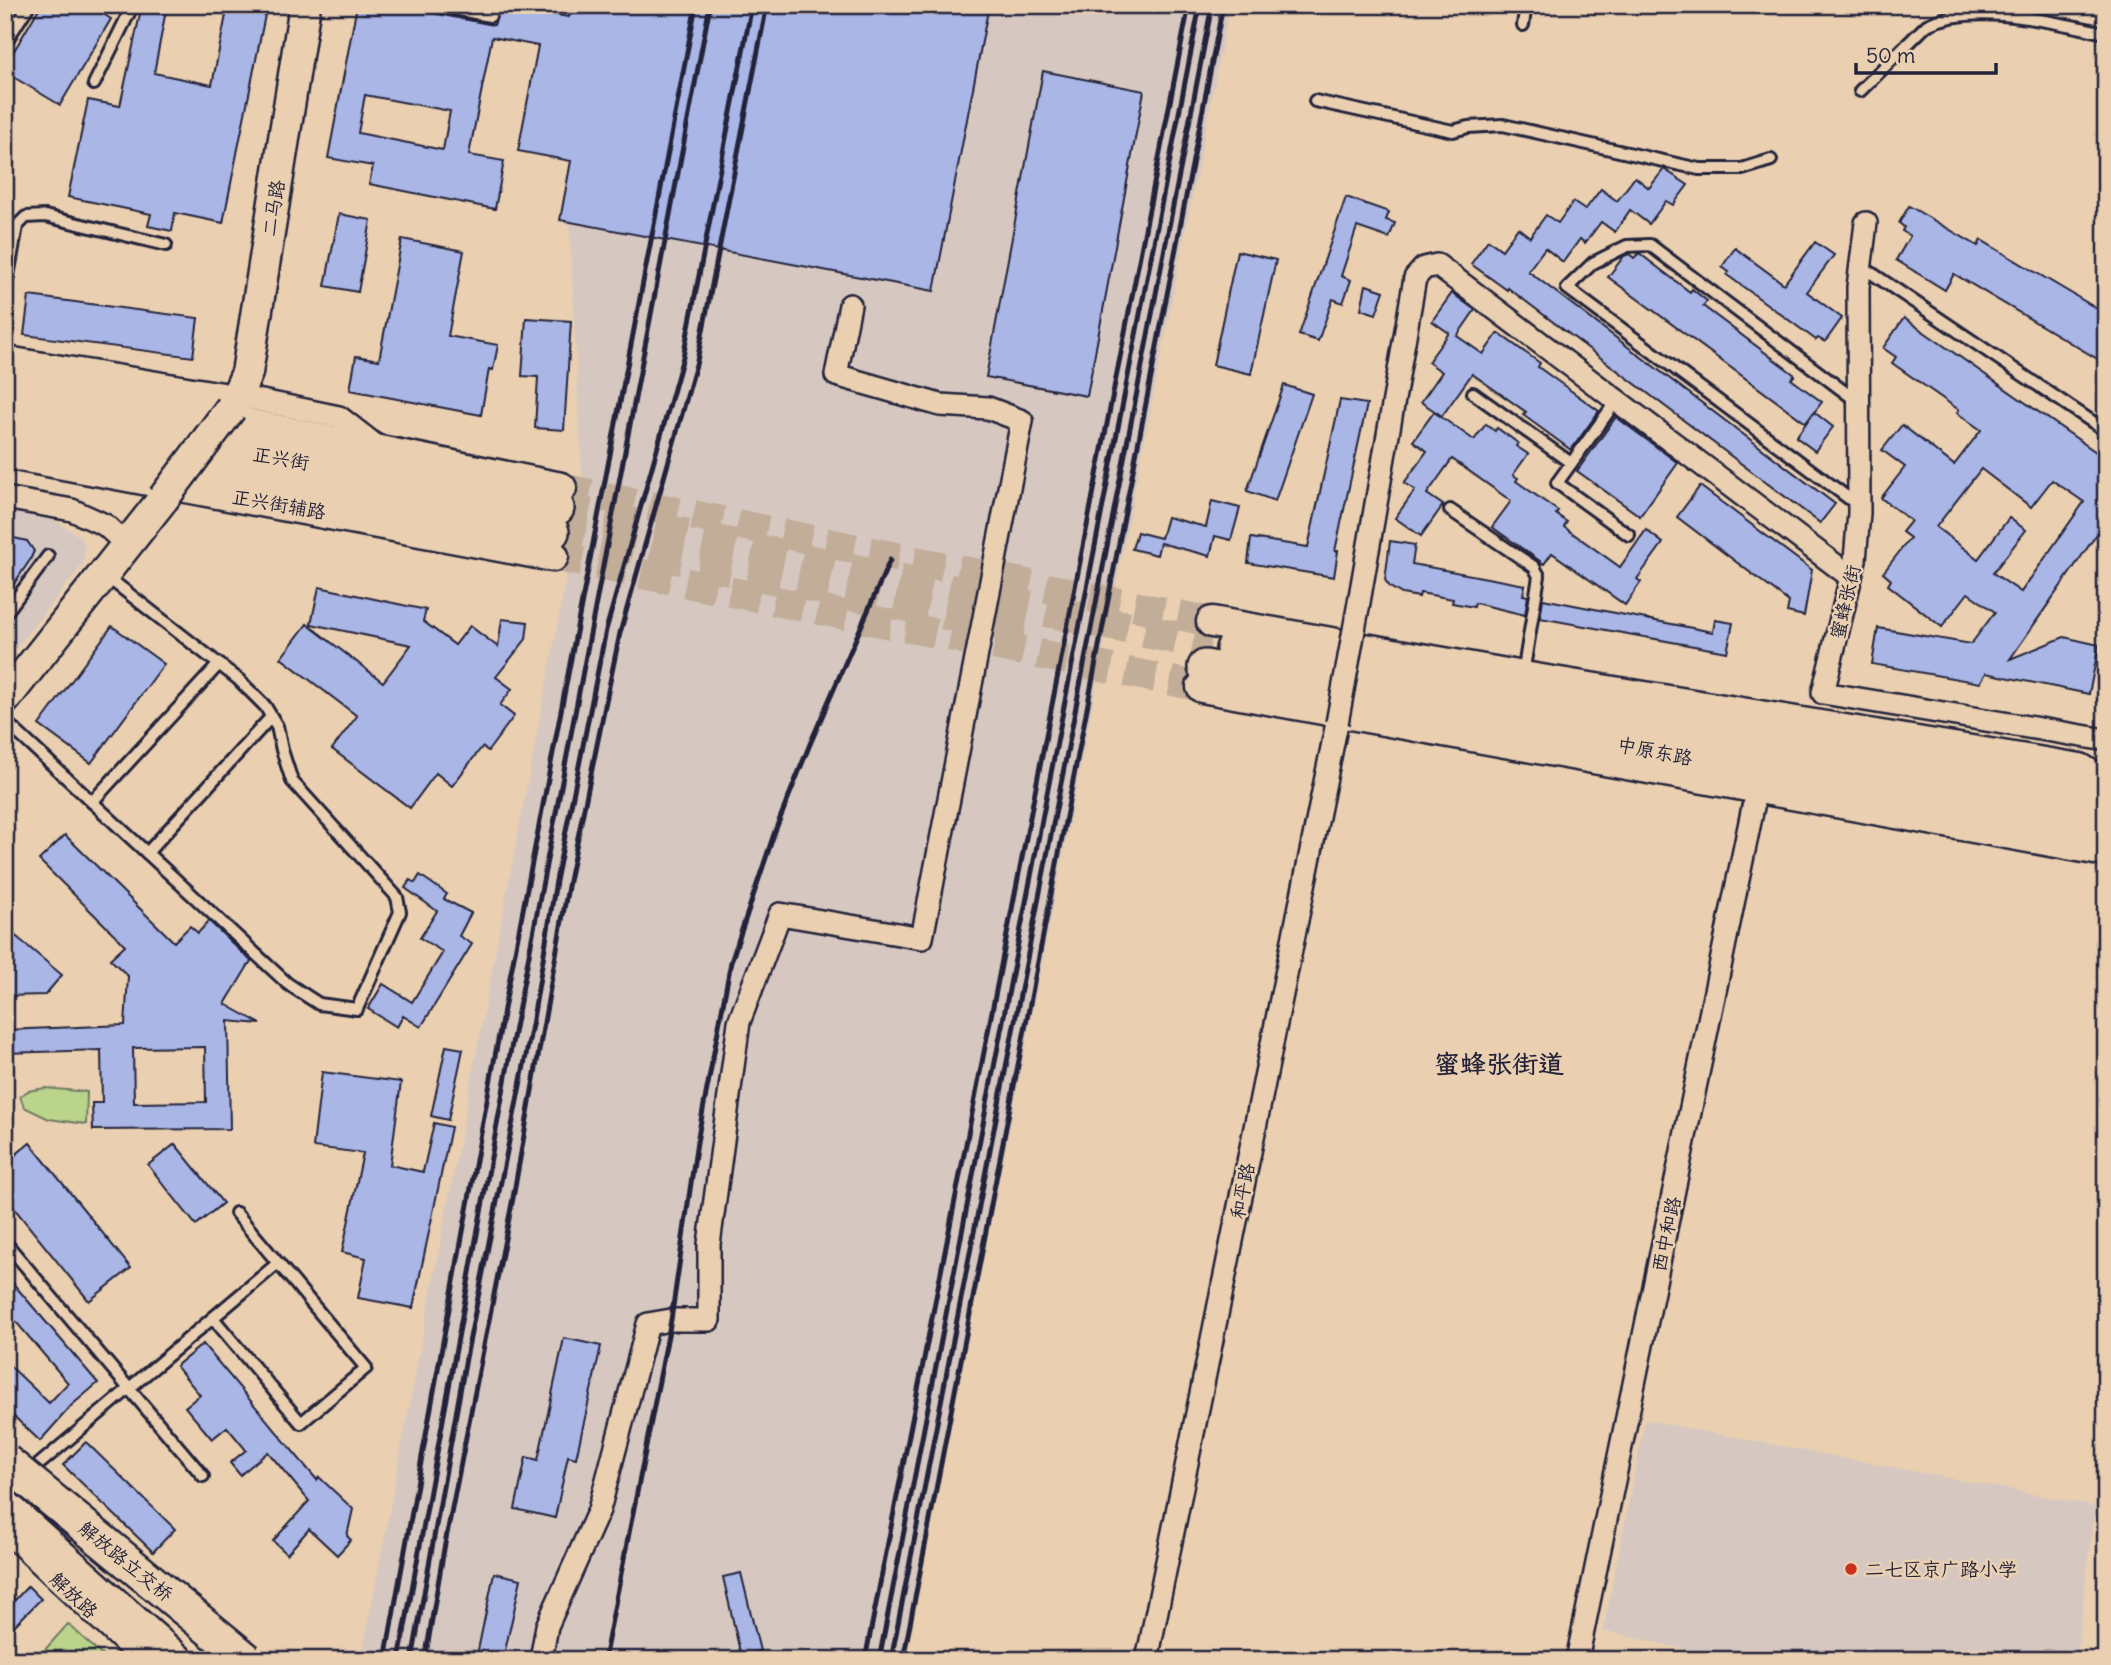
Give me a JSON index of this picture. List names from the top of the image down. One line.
{"streets":{"main road":["正兴街","中原东路","解放路立交桥"],"street":["二马路","正兴街辅路","蜜蜂张街","和平路","西中和路","解放路"]},"crossings":[["正兴街","正兴街辅路"],["蜜蜂张街","和平路"]],"districts":["蜜蜂张街道"],"places":["二七区京广路小学"],"scale_bar":"50 m"}
